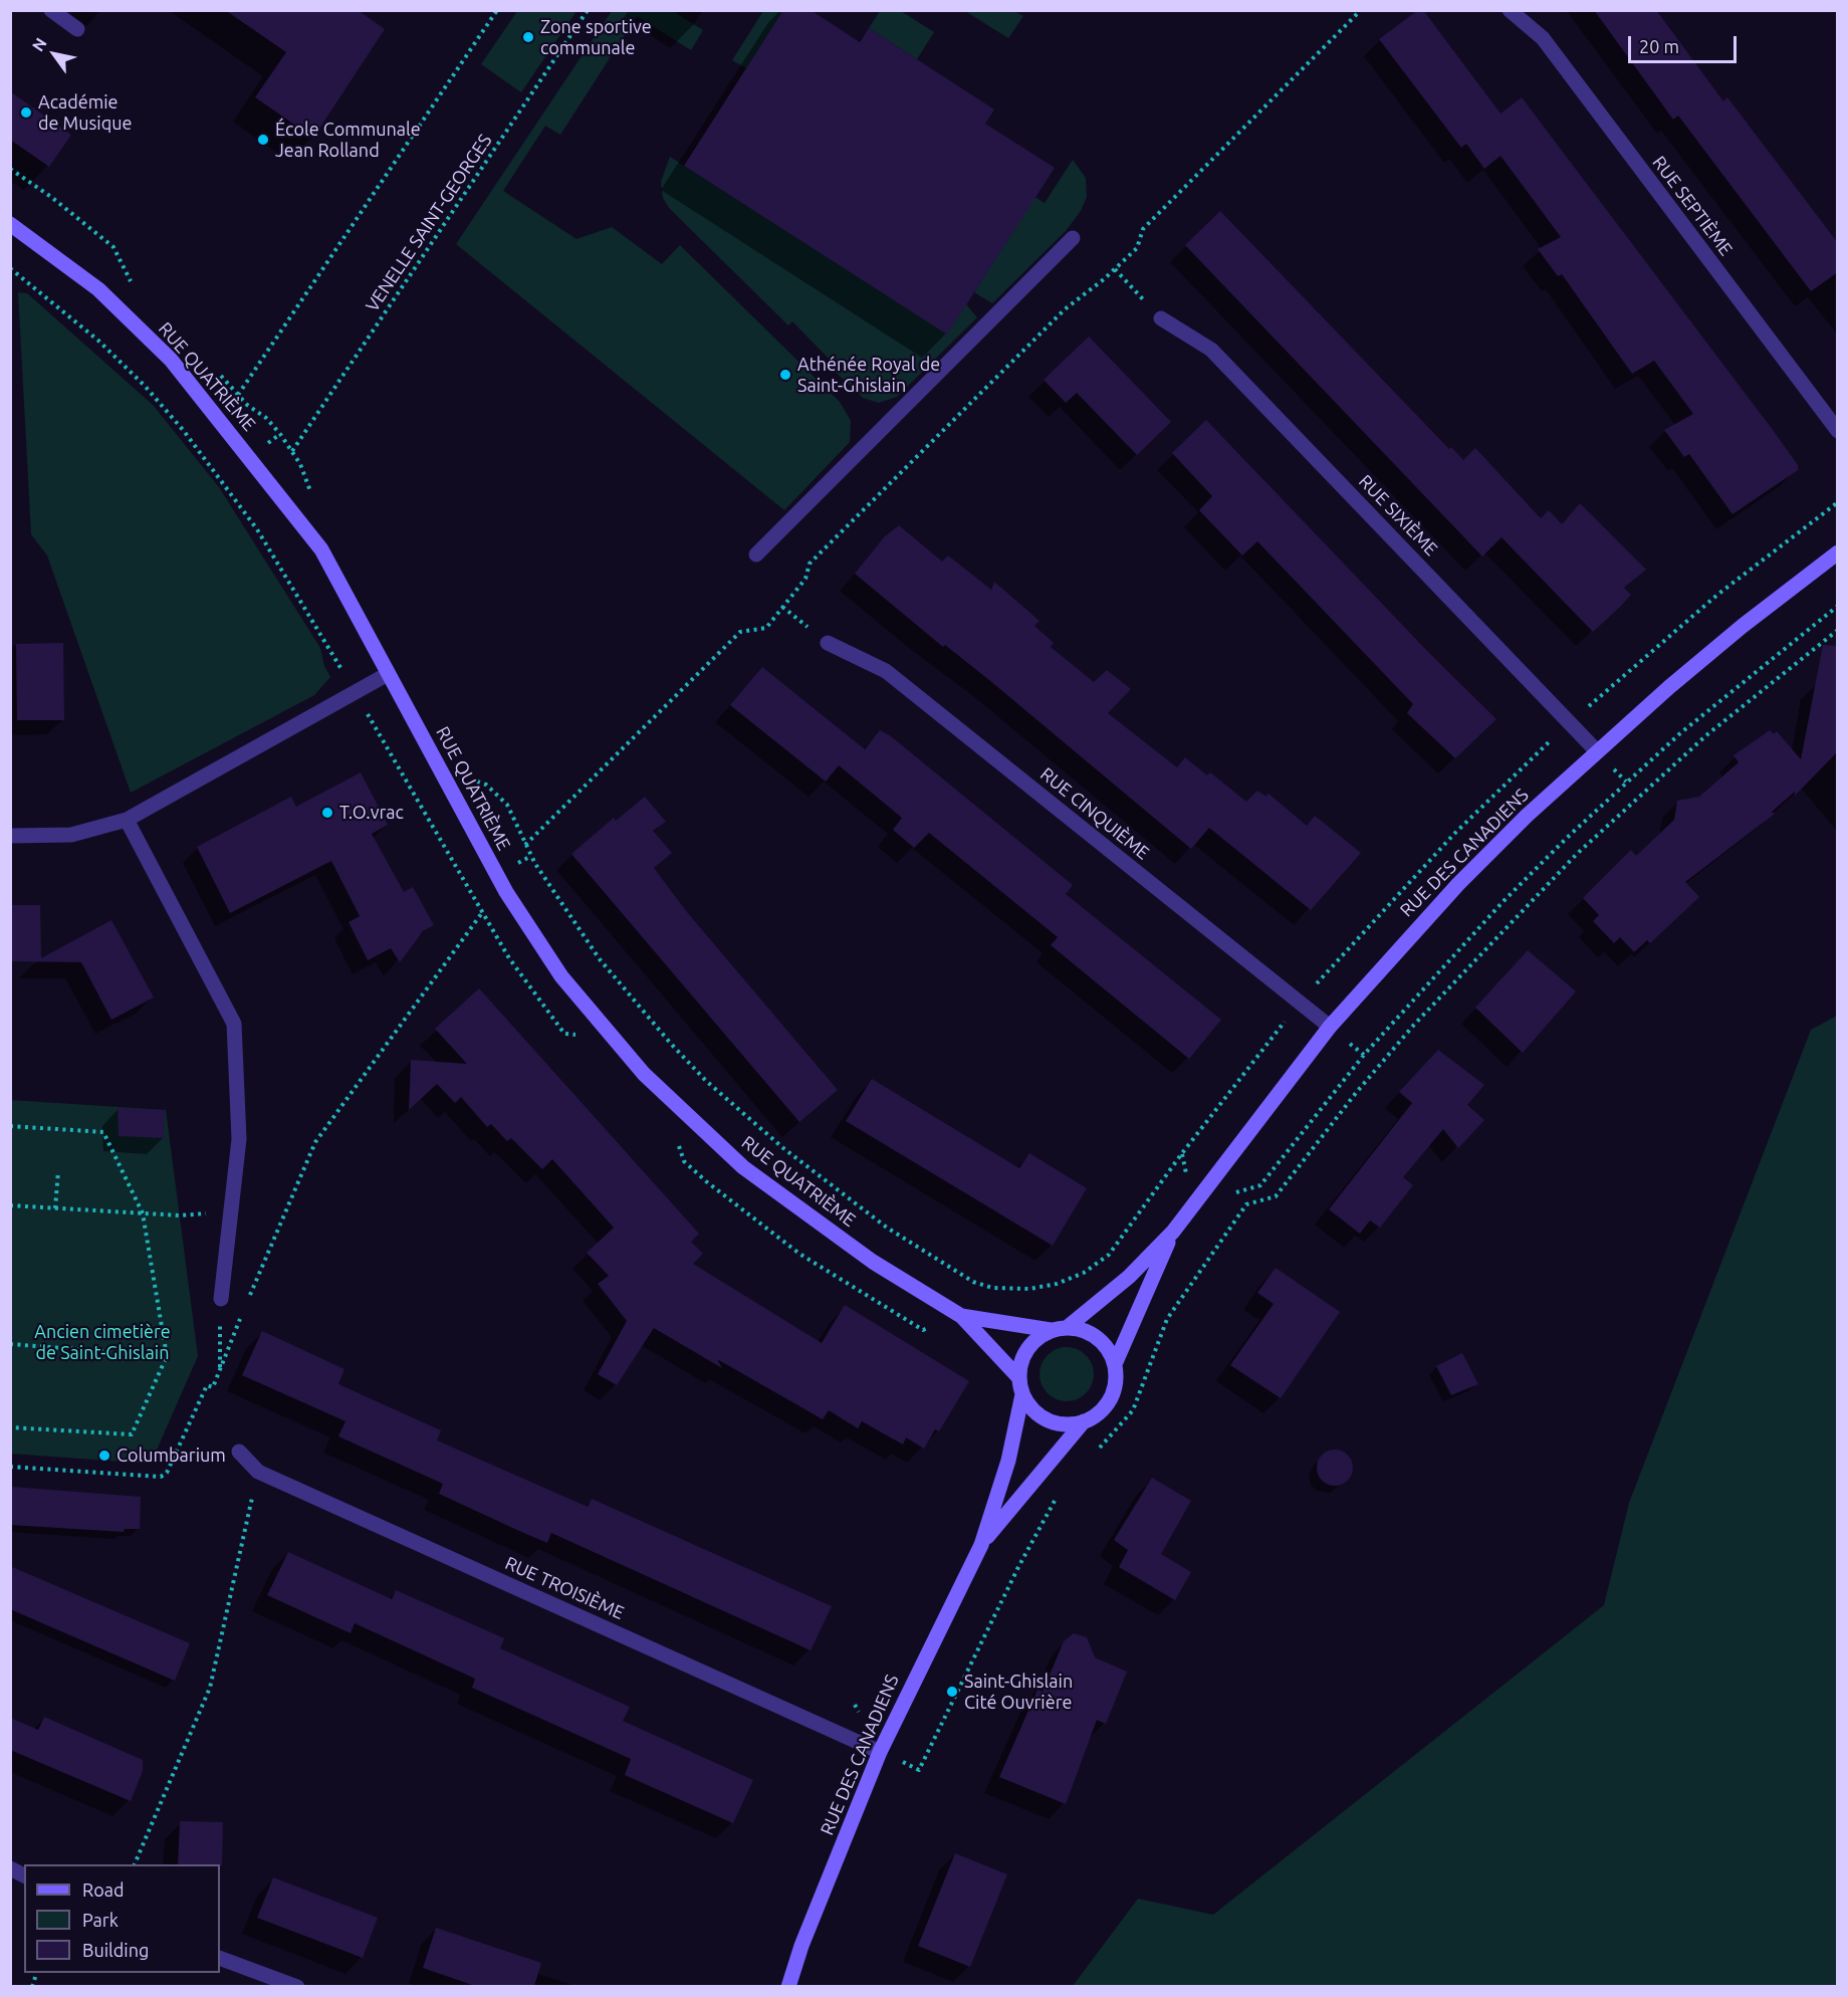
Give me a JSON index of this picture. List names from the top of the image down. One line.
{"streets":{"street":["RUE SEPTIÈME","RUE QUATRIÈME","RUE SIXIÈME","RUE CINQUIÈME","RUE DES CANADIENS","RUE TROISIÈME"],"path":["VENELLE SAINT-GEORGES"]},"crossings":[["RUE QUATRIÈME","RUE DES CANADIENS"],["RUE SIXIÈME","RUE DES CANADIENS"],["RUE CINQUIÈME","RUE DES CANADIENS"],["RUE DES CANADIENS","RUE TROISIÈME"]],"parks":["Ancien cimetière de Saint-Ghislain"],"places":["Zone sportive communale","Académie de Musique","École Communale Jean Rolland","Athénée Royal de Saint-Ghislain","T.O.vrac","Columbarium","Saint-Ghislain Cité Ouvrière"],"legend":["Road","Park","Building"],"scale_bar":"20 m","north":"top left"}
